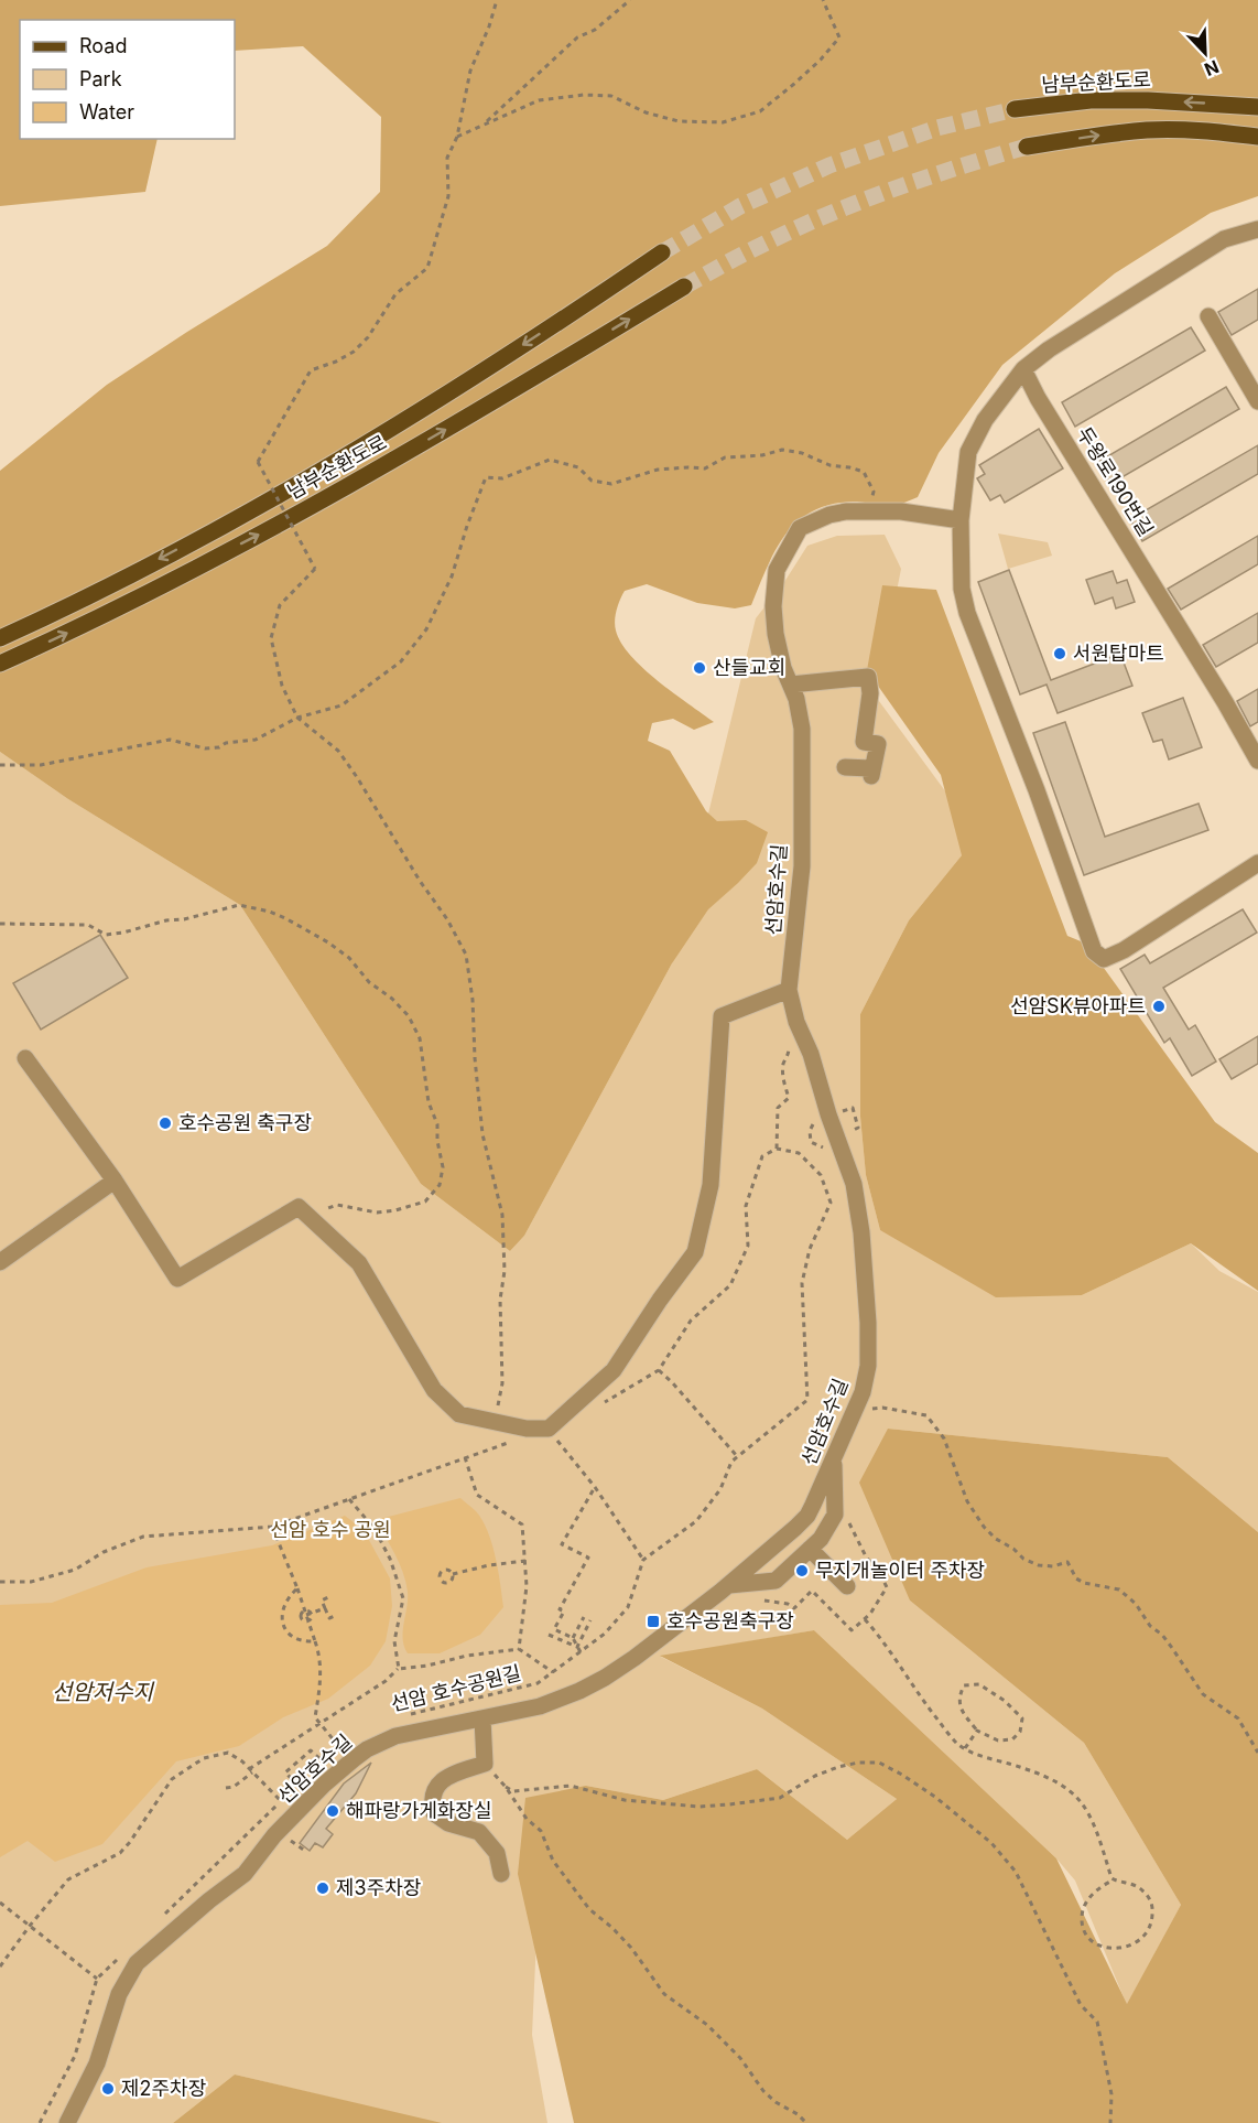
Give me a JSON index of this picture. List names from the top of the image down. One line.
{"streets":{"main road":["남부순환도로"],"street":["두왕로190번길","선암호수길"],"path":["선암 호수공원길"]},"water":["선암저수지"],"parks":["선암 호수 공원"],"places":{"other":["서원탑마트","산들교회","선암SK뷰아파트","호수공원 축구장","무지개놀이터 주차장","해파랑가게화장실","제3주차장","제2주차장"],"transit":["호수공원축구장"]},"legend":["Road","Park","Water"],"north":"bottom right"}
